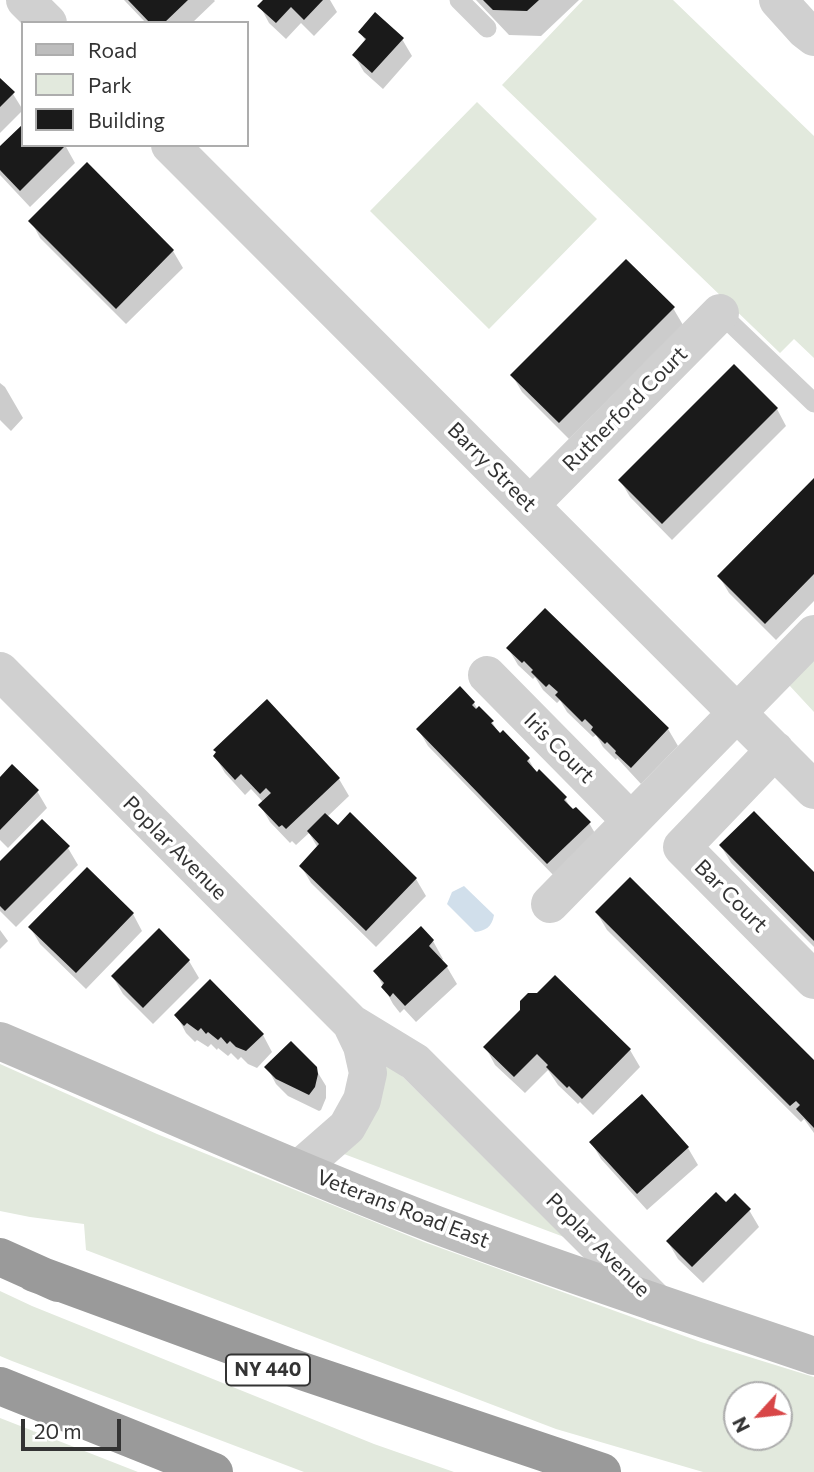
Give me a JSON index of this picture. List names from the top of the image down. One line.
{"streets":{"highway":["NY 440"],"street":["Rutherford Court","Barry Street","Iris Court","Poplar Avenue","Bar Court","Veterans Road East"]},"crossings":[["Rutherford Court","Barry Street"],["Barry Street","Bar Court"],["Poplar Avenue","Veterans Road East"]],"legend":["Road","Park","Building"],"scale_bar":"20 m","north":"bottom left"}
